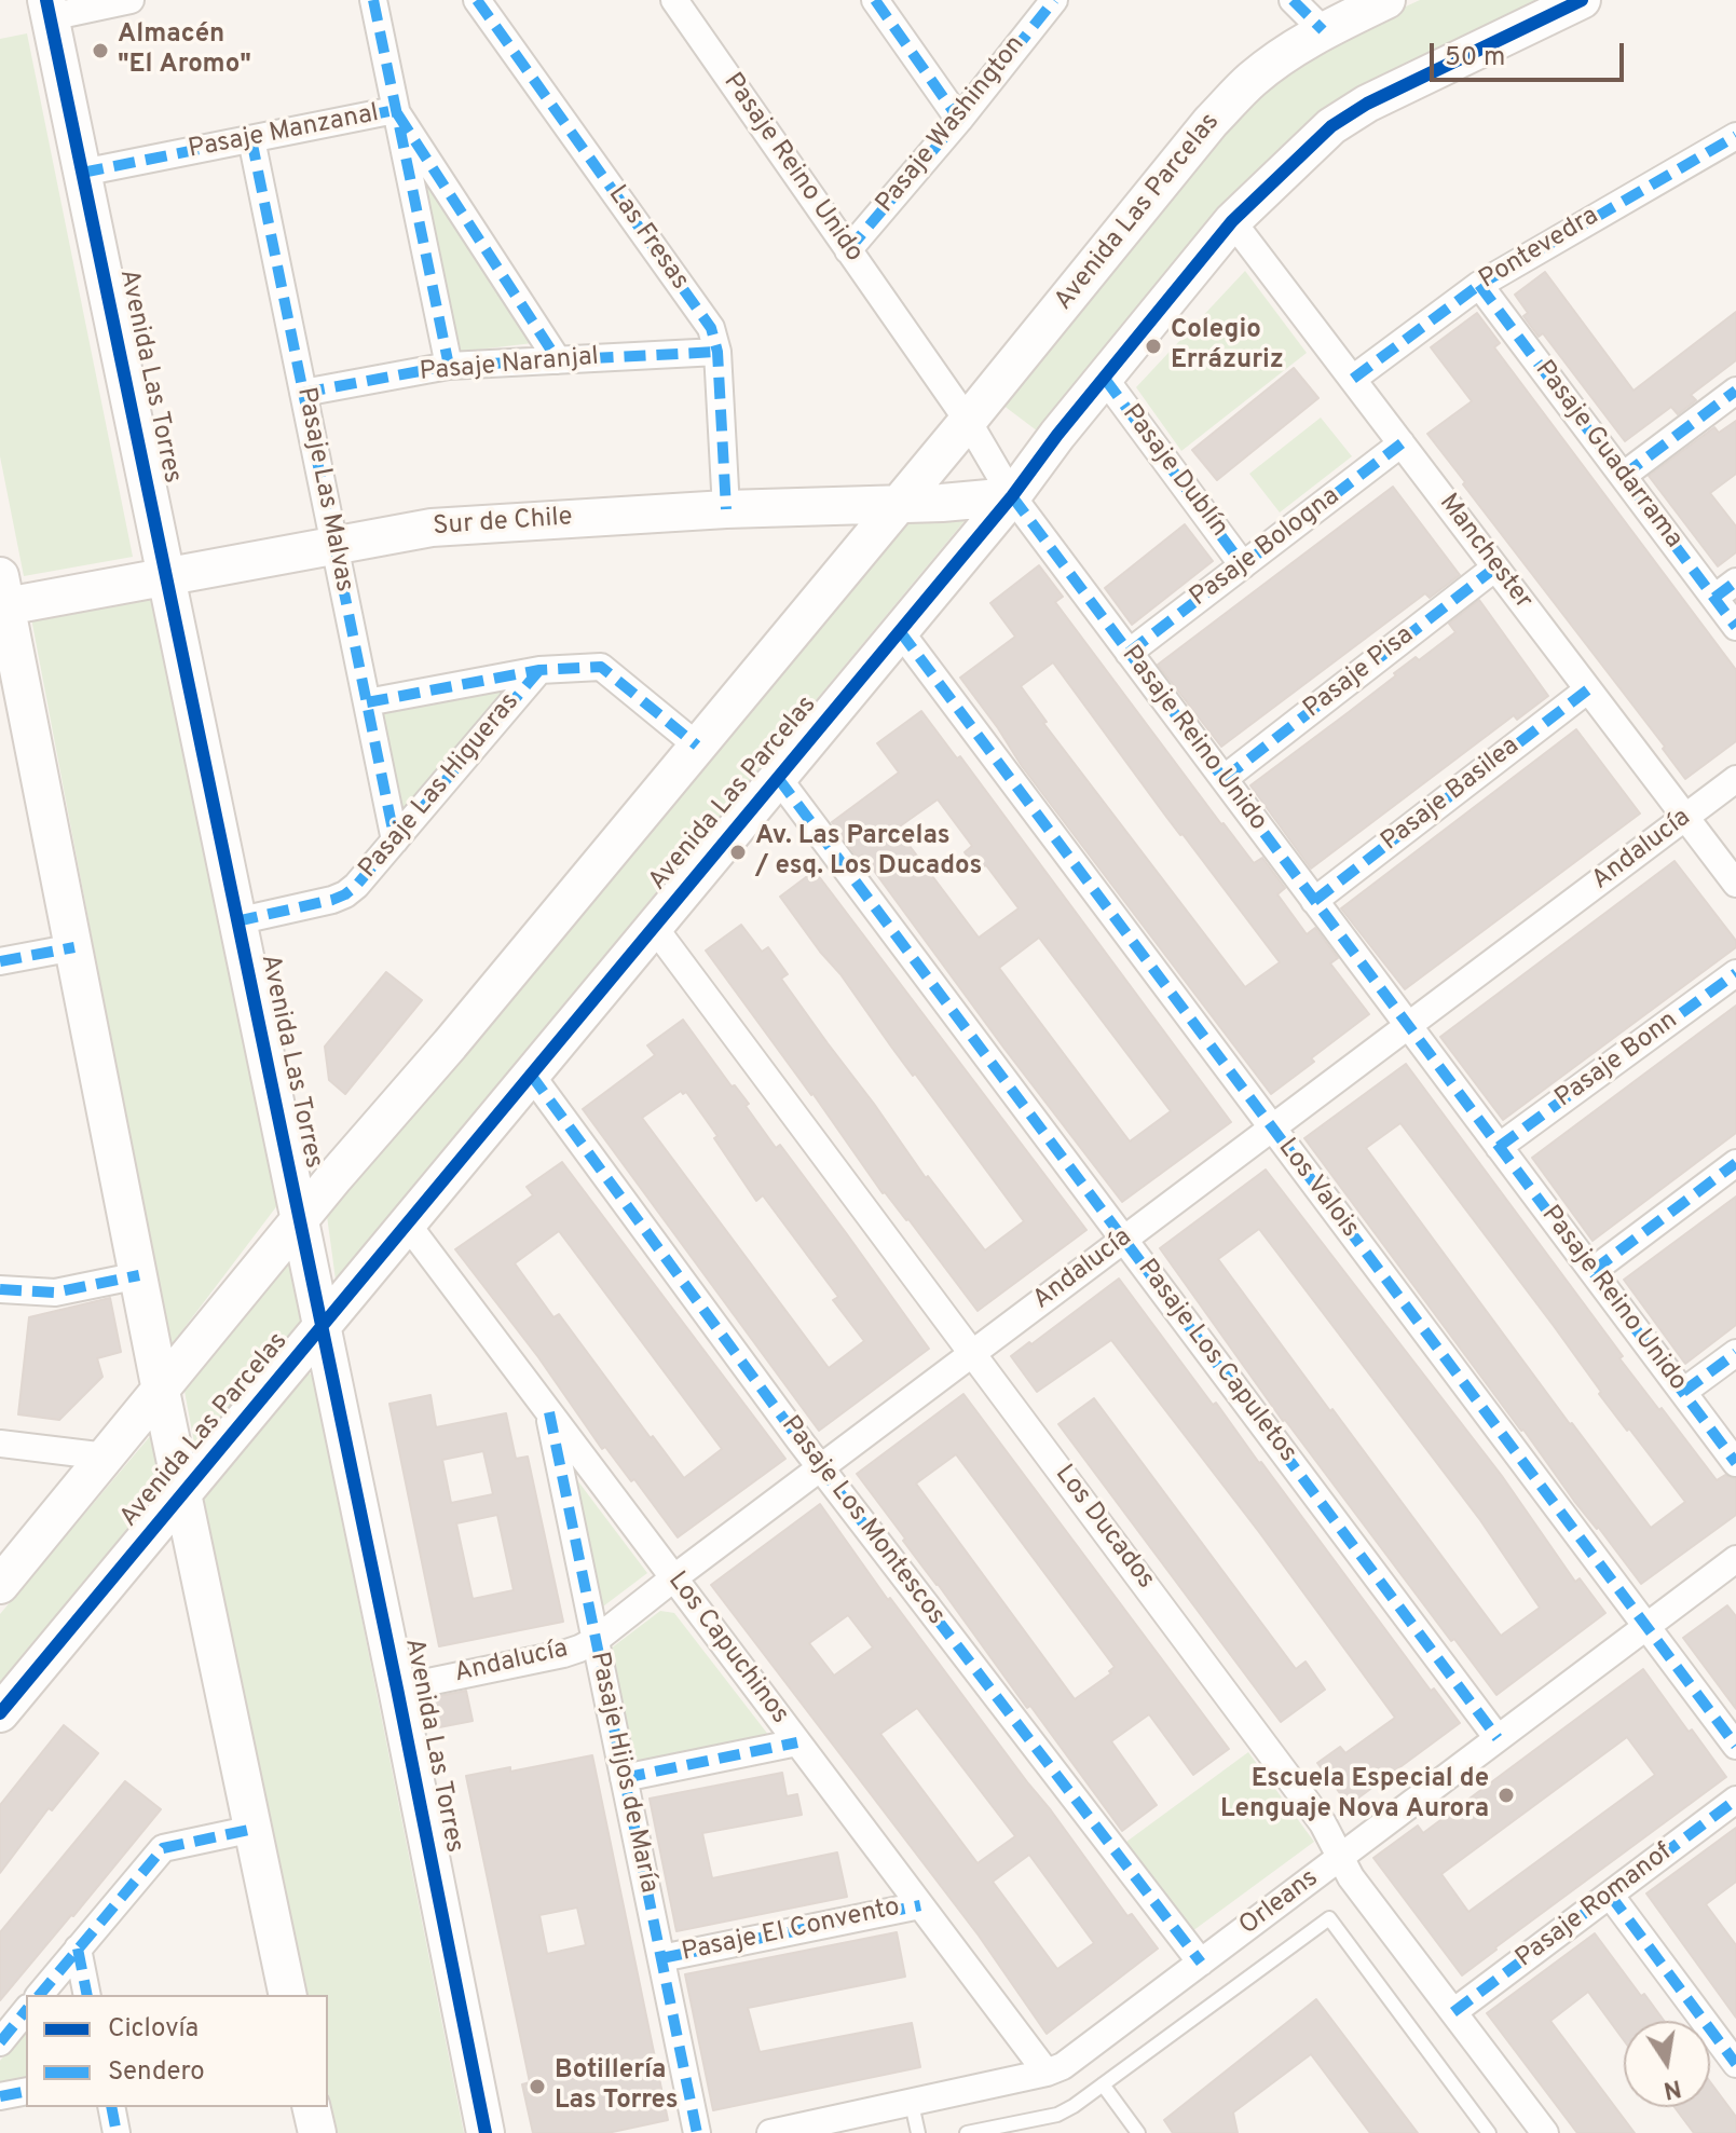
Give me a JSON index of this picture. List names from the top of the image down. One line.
{"streets":{"street":["Pasaje Washington","Pasaje Manzanal","Pasaje Reino Unido","Avenida Las Parcelas","Las Fresas","Pontevedra","Pasaje Naranjal","Avenida Las Torres","Pasaje Guadarrama","Pasaje Dublín","Pasaje Las Malvas","Sur de Chile","Pasaje Bologna","Manchester","Pasaje Pisa","Pasaje Las Higueras","Pasaje Basilea","Andalucía","Pasaje Bonn","Los Valois","Pasaje Los Capuletos","Pasaje Los Montescos","Los Ducados","Los Capuchinos","Pasaje Hijos de María","Orleans","Pasaje Romanof","Pasaje El Convento"]},"crossings":[["Pasaje Washington","Pasaje Reino Unido"],["Pasaje Manzanal","Pasaje Naranjal"],["Pasaje Manzanal","Avenida Las Torres"],["Pasaje Manzanal","Pasaje Las Malvas"],["Pasaje Reino Unido","Avenida Las Parcelas"],["Pasaje Reino Unido","Sur de Chile"],["Pasaje Reino Unido","Pasaje Bologna"],["Pasaje Reino Unido","Pasaje Pisa"],["Pasaje Reino Unido","Pasaje Basilea"],["Pasaje Reino Unido","Andalucía"],["Pasaje Reino Unido","Pasaje Bonn"],["Avenida Las Parcelas","Avenida Las Torres"],["Avenida Las Parcelas","Pasaje Dublín"],["Avenida Las Parcelas","Sur de Chile"],["Avenida Las Parcelas","Manchester"],["Avenida Las Parcelas","Pasaje Las Higueras"],["Avenida Las Parcelas","Los Valois"],["Avenida Las Parcelas","Pasaje Los Capuletos"],["Avenida Las Parcelas","Pasaje Los Montescos"],["Avenida Las Parcelas","Los Ducados"],["Avenida Las Parcelas","Los Capuchinos"],["Las Fresas","Pasaje Naranjal"],["Las Fresas","Sur de Chile"],["Pontevedra","Pasaje Guadarrama"],["Pontevedra","Manchester"],["Pasaje Naranjal","Pasaje Las Malvas"],["Avenida Las Torres","Sur de Chile"],["Avenida Las Torres","Pasaje Las Higueras"],["Avenida Las Torres","Andalucía"],["Pasaje Dublín","Pasaje Bologna"],["Pasaje Las Malvas","Sur de Chile"],["Pasaje Las Malvas","Pasaje Las Higueras"],["Pasaje Bologna","Manchester"],["Manchester","Pasaje Pisa"],["Manchester","Pasaje Basilea"],["Manchester","Andalucía"],["Andalucía","Los Valois"],["Andalucía","Pasaje Los Capuletos"],["Andalucía","Pasaje Los Montescos"],["Andalucía","Los Ducados"],["Andalucía","Los Capuchinos"],["Andalucía","Pasaje Hijos de María"],["Los Valois","Orleans"],["Pasaje Los Capuletos","Orleans"],["Pasaje Los Montescos","Orleans"],["Los Ducados","Orleans"],["Los Ducados","Pasaje Romanof"],["Los Capuchinos","Pasaje Hijos de María"],["Los Capuchinos","Orleans"],["Los Capuchinos","Pasaje El Convento"],["Pasaje Hijos de María","Pasaje El Convento"]],"places":["Almacén \"El Aromo\"","Colegio Errázuriz","Av. Las Parcelas / esq. Los Ducados","Escuela Especial de Lenguaje Nova Aurora","Botillería Las Torres"],"legend":["Ciclovía","Sendero"],"scale_bar":"50 m","north":"bottom"}
